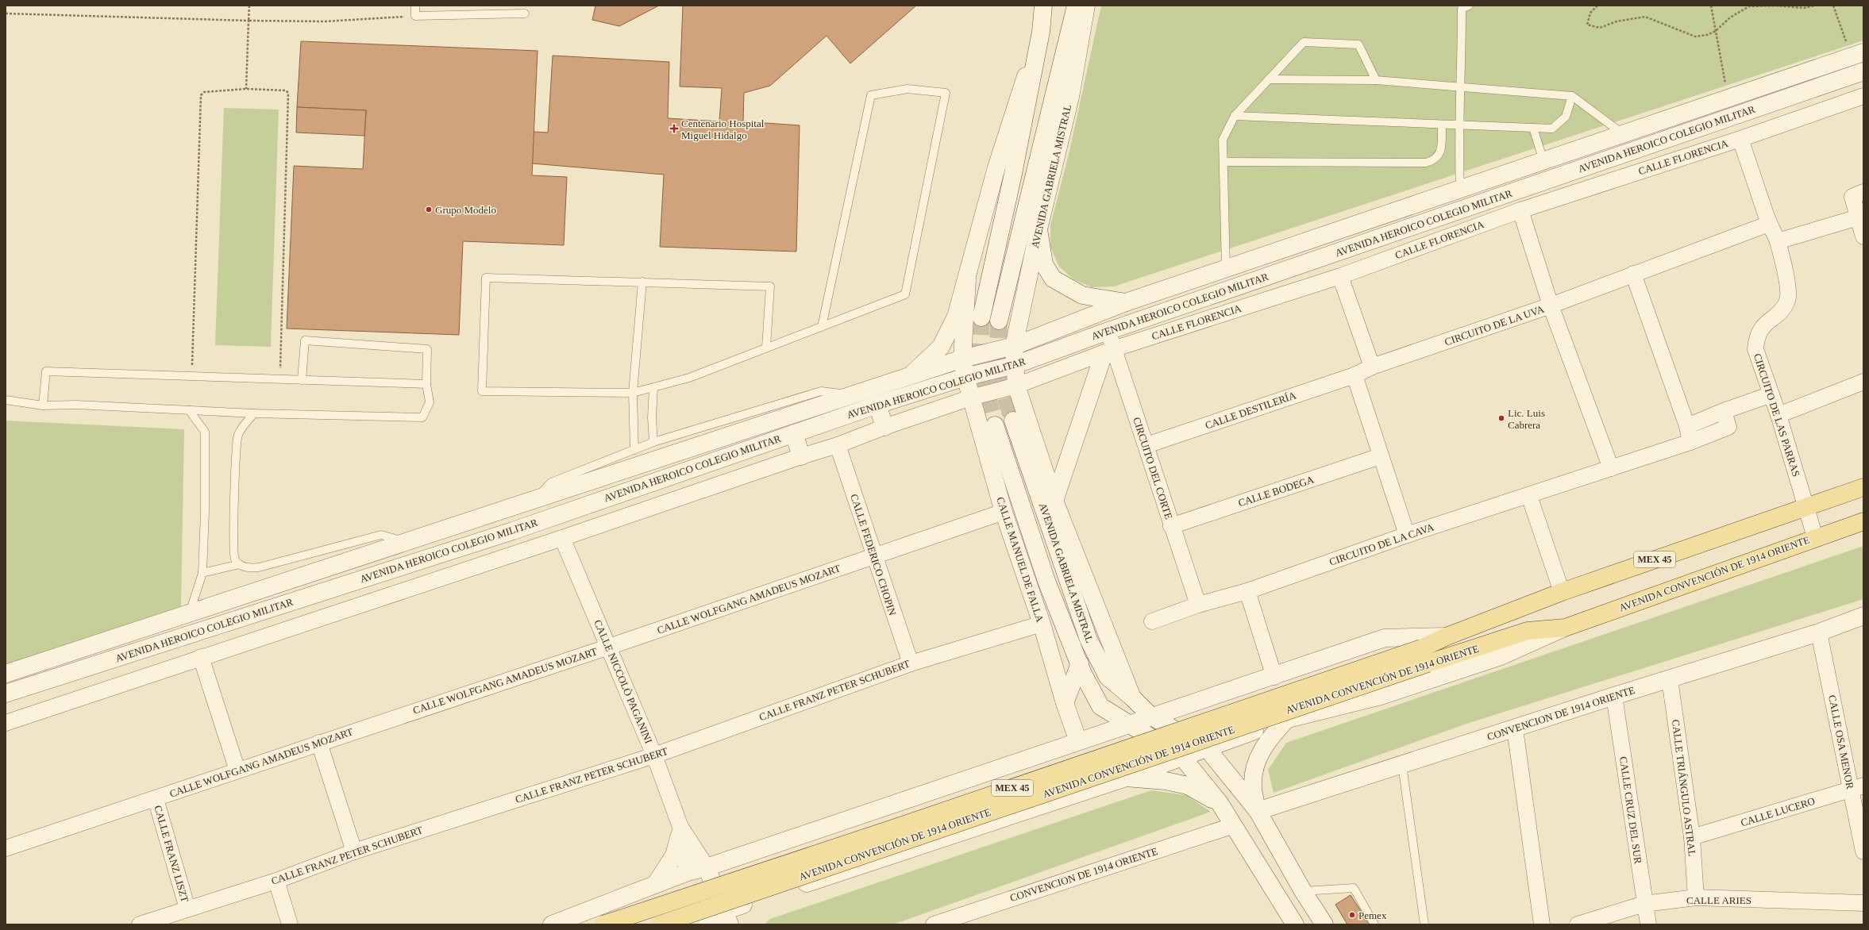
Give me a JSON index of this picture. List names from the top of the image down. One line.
{"streets":{"main road":["MEX 45","AVENIDA CONVENCIÓN DE 1914 ORIENTE"],"street":["AVENIDA HEROICO COLEGIO MILITAR","CALLE FLORENCIA","AVENIDA GABRIELA MISTRAL","CIRCUITO DE LA UVA","CALLE DESTILERÍA","CIRCUITO DE LAS PARRAS","CIRCUITO DEL CORTE","CALLE BODEGA","CIRCUITO DE LA CAVA","CALLE FEDERICO CHOPIN","CALLE MANUEL DE FALLA","CALLE WOLFGANG AMADEUS MOZART","CALLE NICCOLÒ PAGANINI","CALLE FRANZ PETER SCHUBERT","CONVENCION DE 1914 ORIENTE","CALLE OSA MENOR","CALLE TRIÁNGULO ASTRAL","CALLE CRUZ DEL SUR","CALLE LUCERO","CALLE FRANZ LISZT","CALLE ARIES"]},"crossings":[["AVENIDA HEROICO COLEGIO MILITAR","CALLE FLORENCIA"],["AVENIDA HEROICO COLEGIO MILITAR","AVENIDA GABRIELA MISTRAL"],["AVENIDA HEROICO COLEGIO MILITAR","CIRCUITO DEL CORTE"],["AVENIDA HEROICO COLEGIO MILITAR","CALLE FEDERICO CHOPIN"],["AVENIDA HEROICO COLEGIO MILITAR","CALLE MANUEL DE FALLA"],["AVENIDA HEROICO COLEGIO MILITAR","CALLE NICCOLÒ PAGANINI"],["CALLE FLORENCIA","CIRCUITO DE LAS PARRAS"],["CALLE FLORENCIA","CIRCUITO DEL CORTE"],["AVENIDA GABRIELA MISTRAL","AVENIDA CONVENCIÓN DE 1914 ORIENTE"],["AVENIDA GABRIELA MISTRAL","CONVENCION DE 1914 ORIENTE"],["CIRCUITO DE LA UVA","CALLE DESTILERÍA"],["CIRCUITO DE LA UVA","CIRCUITO DE LAS PARRAS"],["CALLE DESTILERÍA","CIRCUITO DEL CORTE"],["CIRCUITO DE LAS PARRAS","AVENIDA CONVENCIÓN DE 1914 ORIENTE"],["CIRCUITO DEL CORTE","CALLE BODEGA"],["CIRCUITO DEL CORTE","CIRCUITO DE LA CAVA"],["CALLE FEDERICO CHOPIN","CALLE WOLFGANG AMADEUS MOZART"],["CALLE FEDERICO CHOPIN","CALLE FRANZ PETER SCHUBERT"],["CALLE MANUEL DE FALLA","AVENIDA CONVENCIÓN DE 1914 ORIENTE"],["CALLE MANUEL DE FALLA","CALLE WOLFGANG AMADEUS MOZART"],["CALLE MANUEL DE FALLA","CALLE FRANZ PETER SCHUBERT"],["AVENIDA CONVENCIÓN DE 1914 ORIENTE","CALLE NICCOLÒ PAGANINI"],["CALLE WOLFGANG AMADEUS MOZART","CALLE NICCOLÒ PAGANINI"],["CALLE WOLFGANG AMADEUS MOZART","CALLE FRANZ LISZT"],["CALLE NICCOLÒ PAGANINI","CALLE FRANZ PETER SCHUBERT"],["CALLE FRANZ PETER SCHUBERT","CALLE FRANZ LISZT"],["CONVENCION DE 1914 ORIENTE","CALLE OSA MENOR"],["CONVENCION DE 1914 ORIENTE","CALLE TRIÁNGULO ASTRAL"],["CONVENCION DE 1914 ORIENTE","CALLE CRUZ DEL SUR"],["CALLE OSA MENOR","CALLE LUCERO"],["CALLE TRIÁNGULO ASTRAL","CALLE LUCERO"],["CALLE TRIÁNGULO ASTRAL","CALLE ARIES"],["CALLE CRUZ DEL SUR","CALLE ARIES"]],"places":{"health":["Centenario Hospital Miguel Hidalgo"],"other":["Grupo Modelo","Lic. Luis Cabrera","Pemex"]}}
